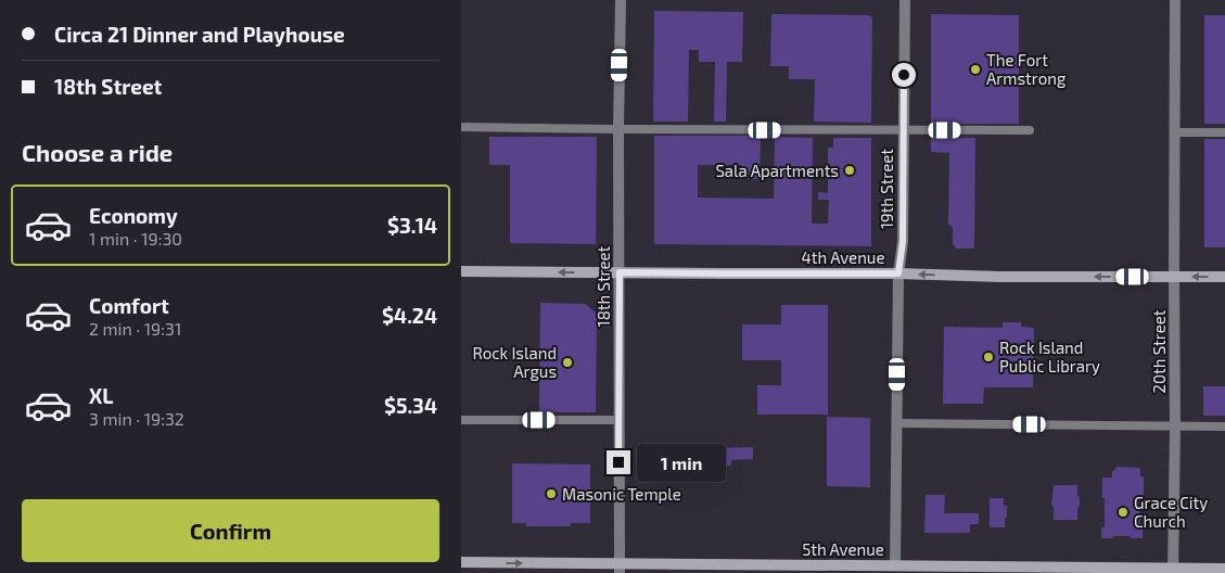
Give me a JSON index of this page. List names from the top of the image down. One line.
{"streets":{"main road":["4th Avenue","5th Avenue"],"street":["19th Street","18th Street","20th Street"]},"crossings":[["19th Street","4th Avenue"],["19th Street","5th Avenue"],["4th Avenue","18th Street"],["4th Avenue","20th Street"],["18th Street","5th Avenue"],["20th Street","5th Avenue"]],"one_way":["4th Avenue"],"places":["The Fort Armstrong","Sala Apartments","Rock Island Public Library","Rock Island Argus","Masonic Temple","Grace City Church"],"page":{"banner":["Circa 21 Dinner and Playhouse","18th Street"],"heading":"Choose a ride","list":[{"name":"Economy","note":"1 min · 19:30","value":"$3.14"},{"name":"Comfort","note":"2 min · 19:31","value":"$4.24"},{"name":"XL","note":"3 min · 19:32","value":"$5.34"}],"bubble":"1 min","buttons":"Confirm"}}
